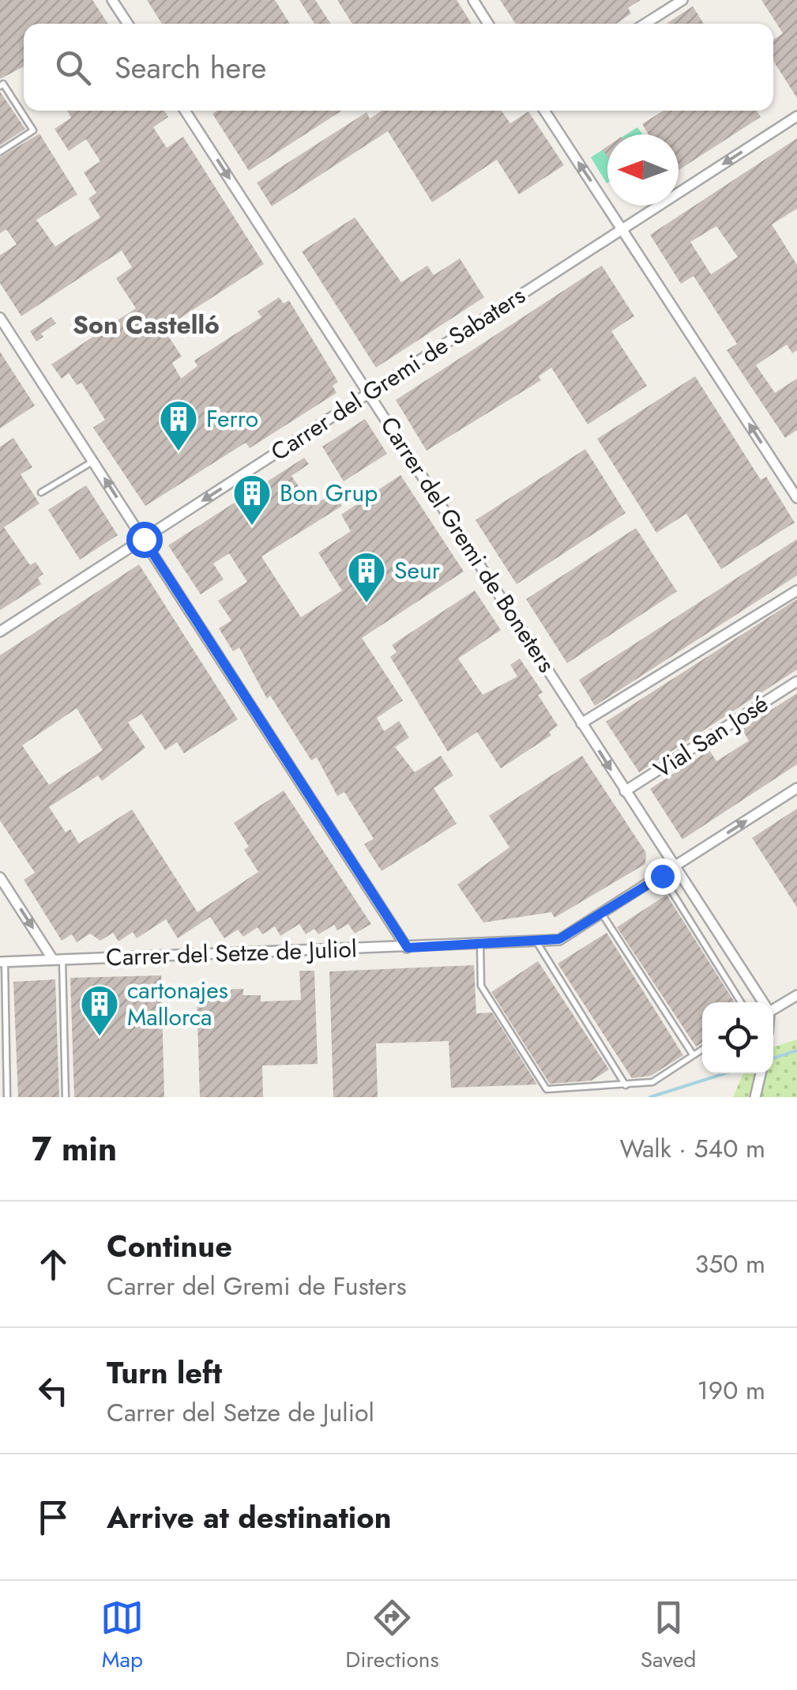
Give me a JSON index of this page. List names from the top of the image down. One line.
{"streets":{"street":["Carrer del Gremi de Sabaters","Carrer del Gremi de Boneters","Vial San José","Carrer del Setze de Juliol"]},"crossings":[["Carrer del Gremi de Sabaters","Carrer del Gremi de Boneters"],["Carrer del Gremi de Boneters","Vial San José"],["Carrer del Gremi de Boneters","Carrer del Setze de Juliol"]],"one_way":["Carrer del Gremi de Sabaters","Carrer del Gremi de Boneters"],"districts":["Son Castelló"],"places":{"building":["Ferro","Bon Grup","Seur","cartonajes Mallorca"]},"north":"left","page":{"search":"Search here","heading":["7 min","Walk · 540 m"],"list":[["Continue","Carrer del Gremi de Fusters","350 m"],["Turn left","Carrer del Setze de Juliol","190 m"],"Arrive at destination"],"nav":["Map","Directions","Saved"]}}
